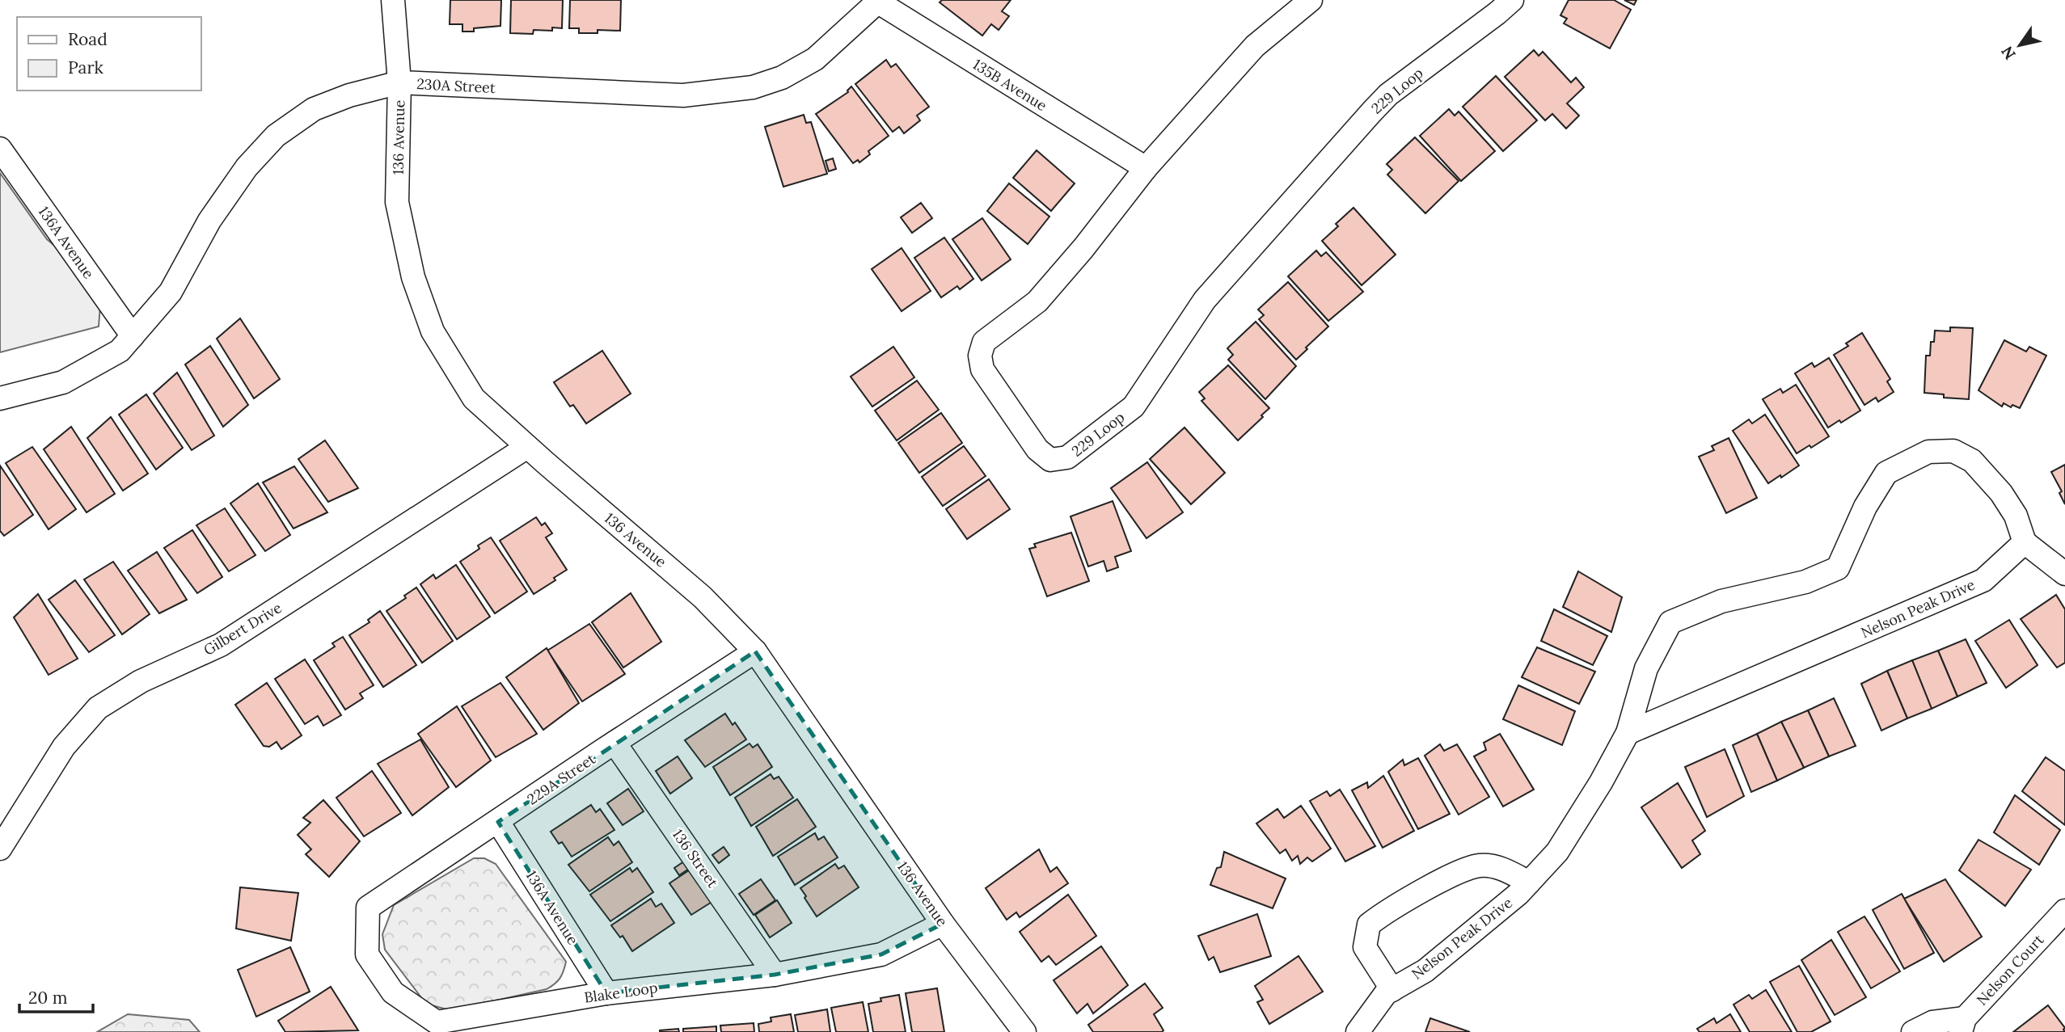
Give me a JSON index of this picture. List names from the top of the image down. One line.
{"streets":{"street":["135B Avenue","230A Street","229 Loop","136 Avenue","136A Avenue","Nelson Peak Drive","Gilbert Drive","229A Street","136 Street","Nelson Court","Blake Loop"]},"crossings":[["135B Avenue","230A Street"],["135B Avenue","229 Loop"],["230A Street","136 Avenue"],["230A Street","136A Avenue"],["136 Avenue","Gilbert Drive"],["136 Avenue","229A Street"],["136 Avenue","Blake Loop"],["136A Avenue","229A Street"],["136A Avenue","Blake Loop"],["229A Street","136 Street"],["229A Street","Blake Loop"],["136 Street","Blake Loop"]],"legend":["Road","Park"],"scale_bar":"20 m","north":"bottom left"}
